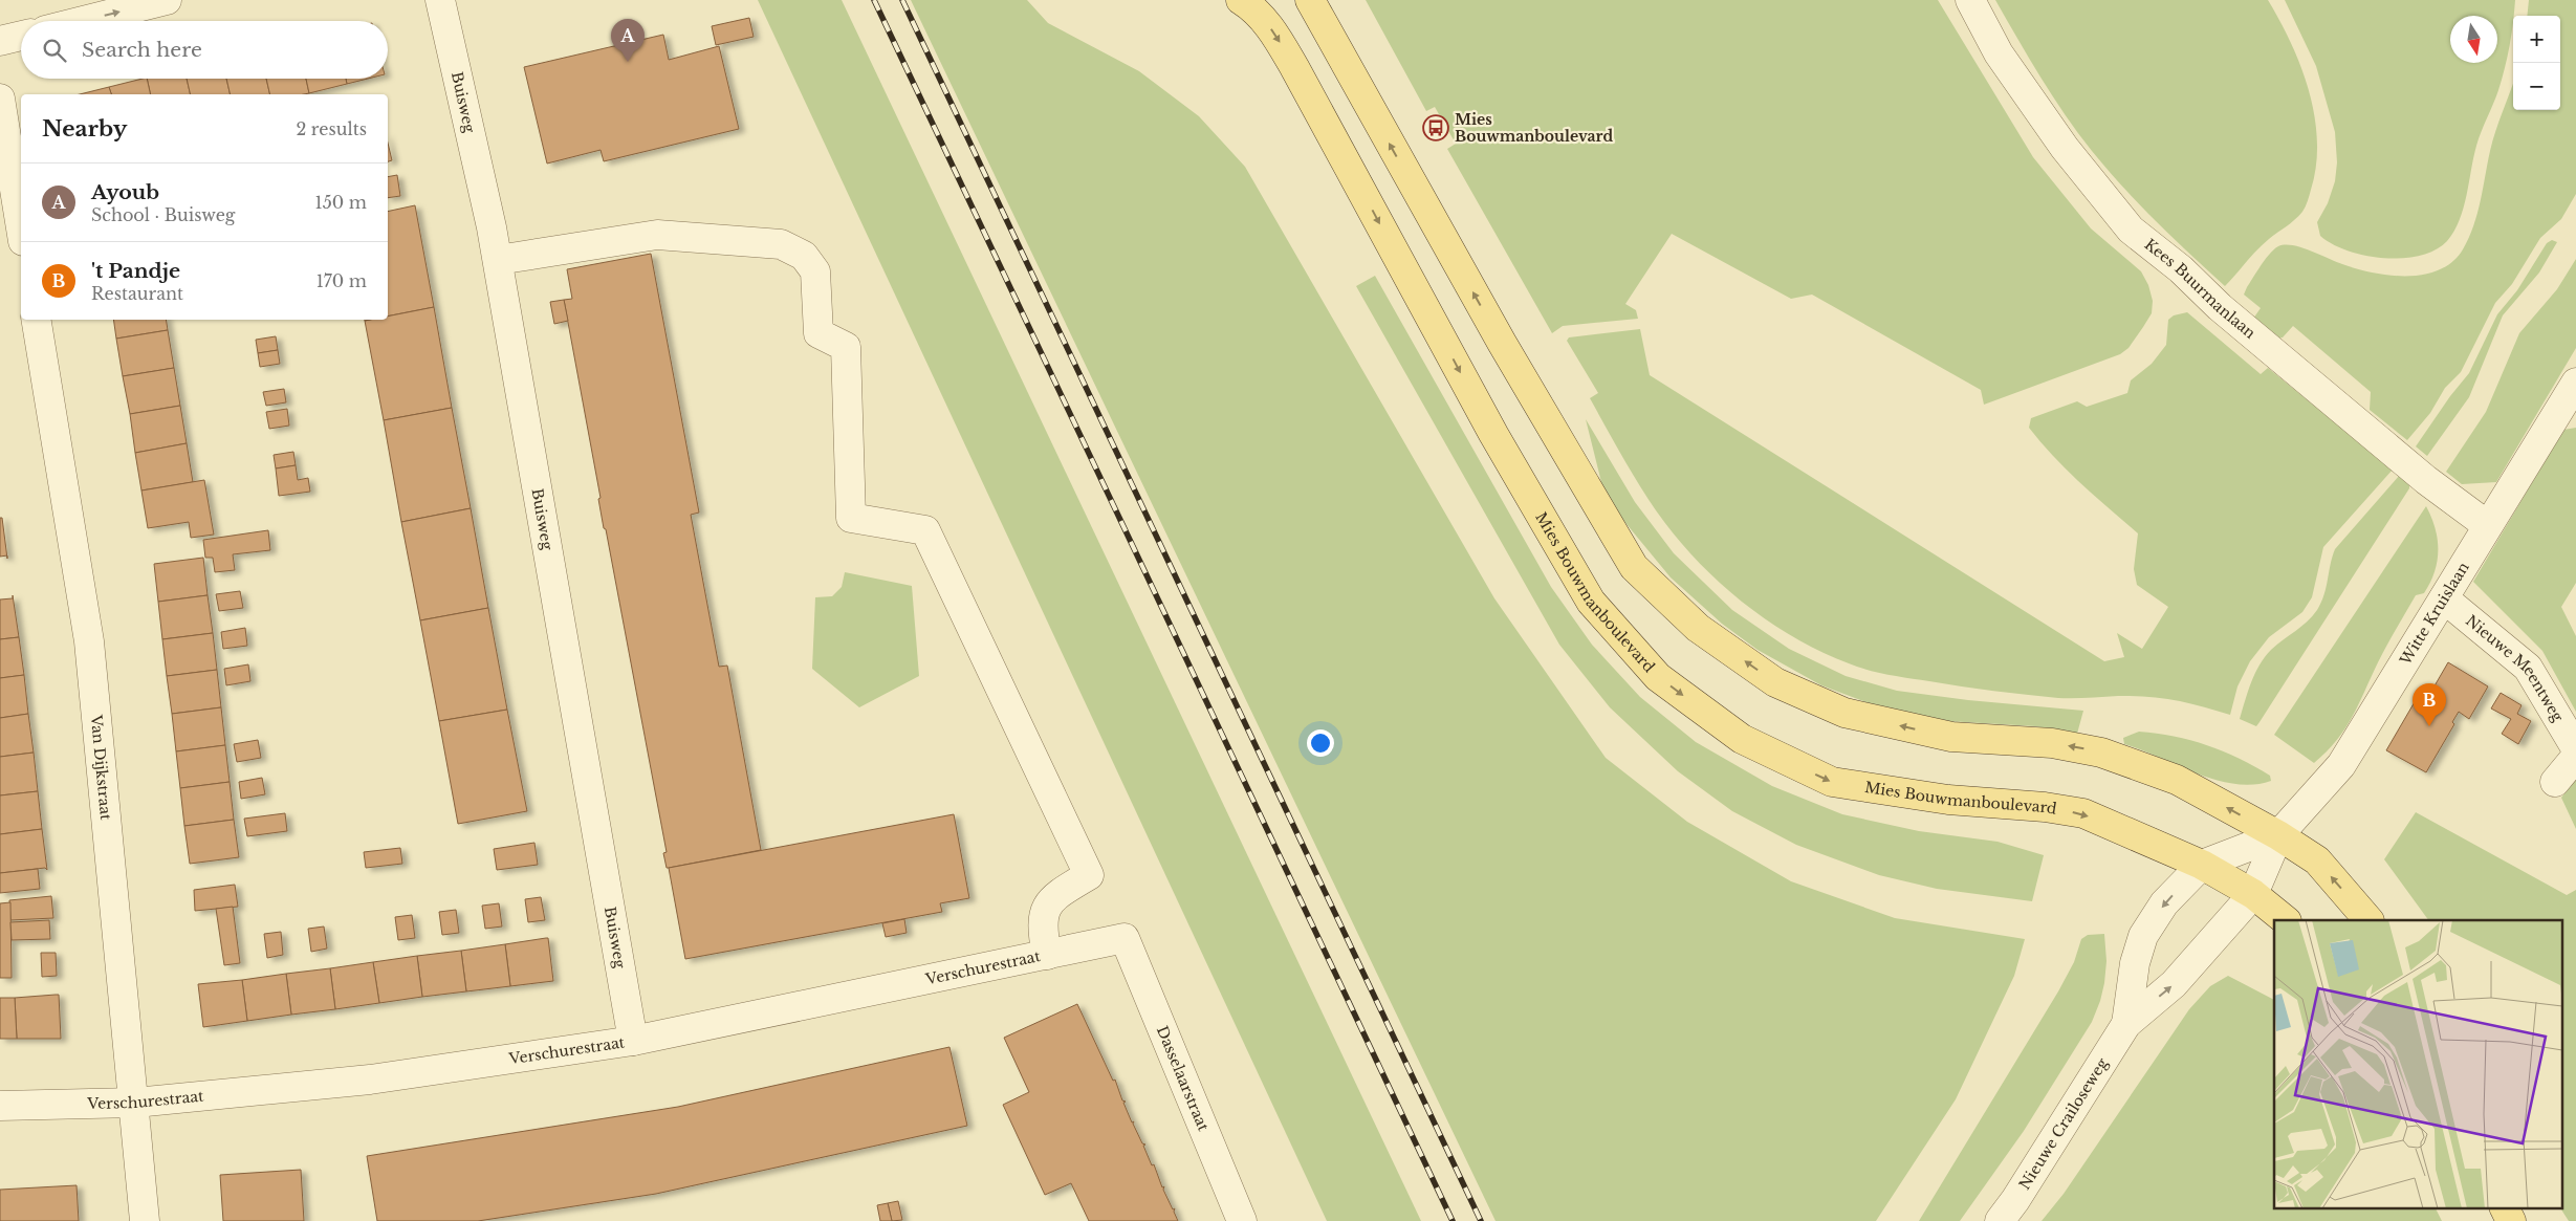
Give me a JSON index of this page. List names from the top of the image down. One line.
{"streets":{"main road":["Mies Bouwmanboulevard"],"street":["Buisweg","Kees Buurmanlaan","Witte Kruislaan","Nieuwe Meentweg","Van Dijkstraat","Verschurestraat","Dasselaarstraat","Nieuwe Crailoseweg"]},"crossings":[["Buisweg","Verschurestraat"],["Kees Buurmanlaan","Witte Kruislaan"],["Mies Bouwmanboulevard","Nieuwe Crailoseweg"],["Witte Kruislaan","Nieuwe Meentweg"],["Witte Kruislaan","Nieuwe Crailoseweg"],["Van Dijkstraat","Verschurestraat"],["Verschurestraat","Dasselaarstraat"]],"places":{"bus stop":["Mies Bouwmanboulevard"]},"north":"bottom","page":{"map_buttons":["+","−"],"pins":["A","B"],"search":"Search here","heading":["Nearby","2 results"],"list":[{"mark":"A","name":"Ayoub","note":"School · Buisweg","value":"150 m"},{"mark":"B","name":"'t Pandje","note":"Restaurant","value":"170 m"}]}}
